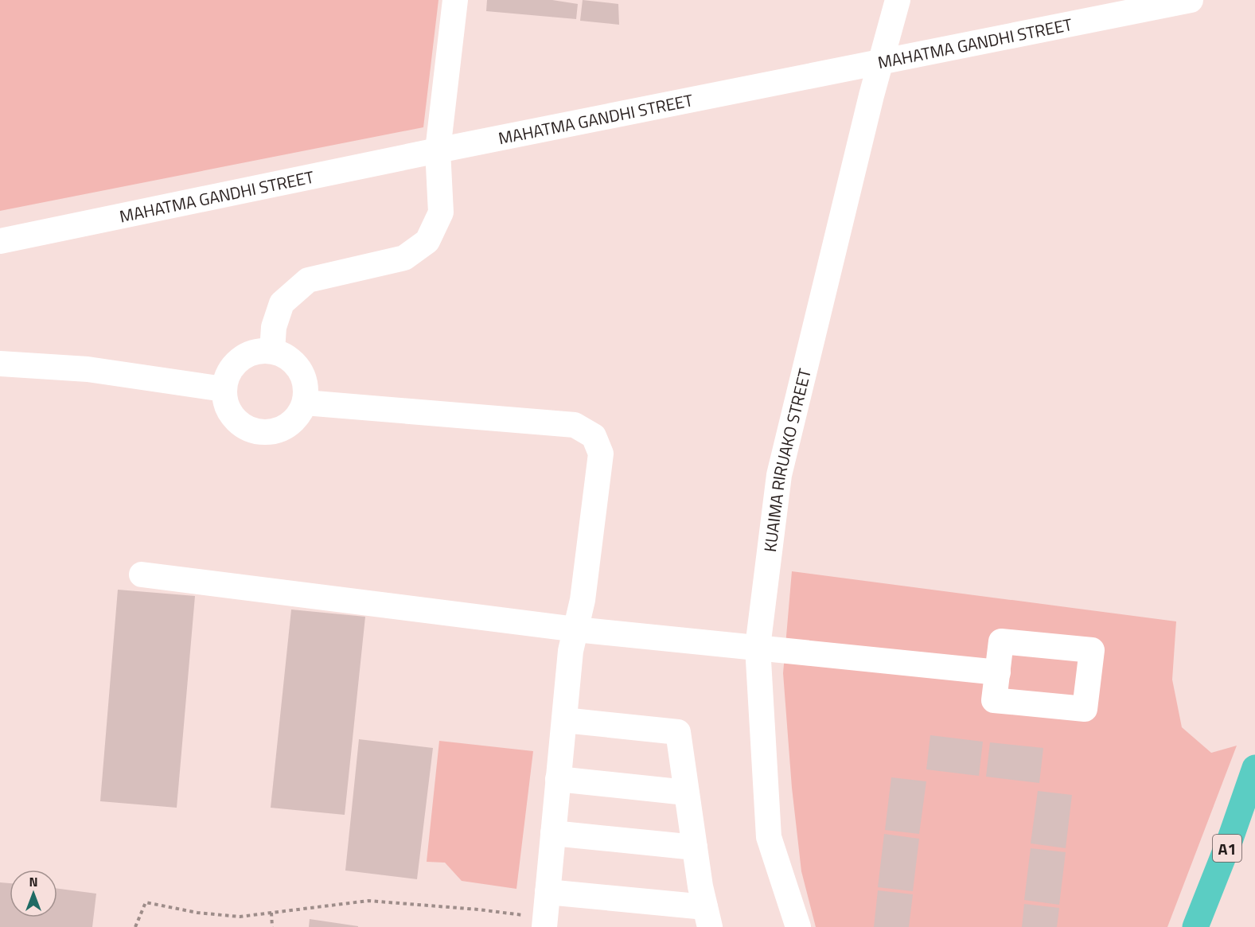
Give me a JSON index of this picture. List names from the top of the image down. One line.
{"streets":{"highway":["A1"],"street":["MAHATMA GANDHI STREET","KUAIMA RIRUAKO STREET"]},"north":"top"}
